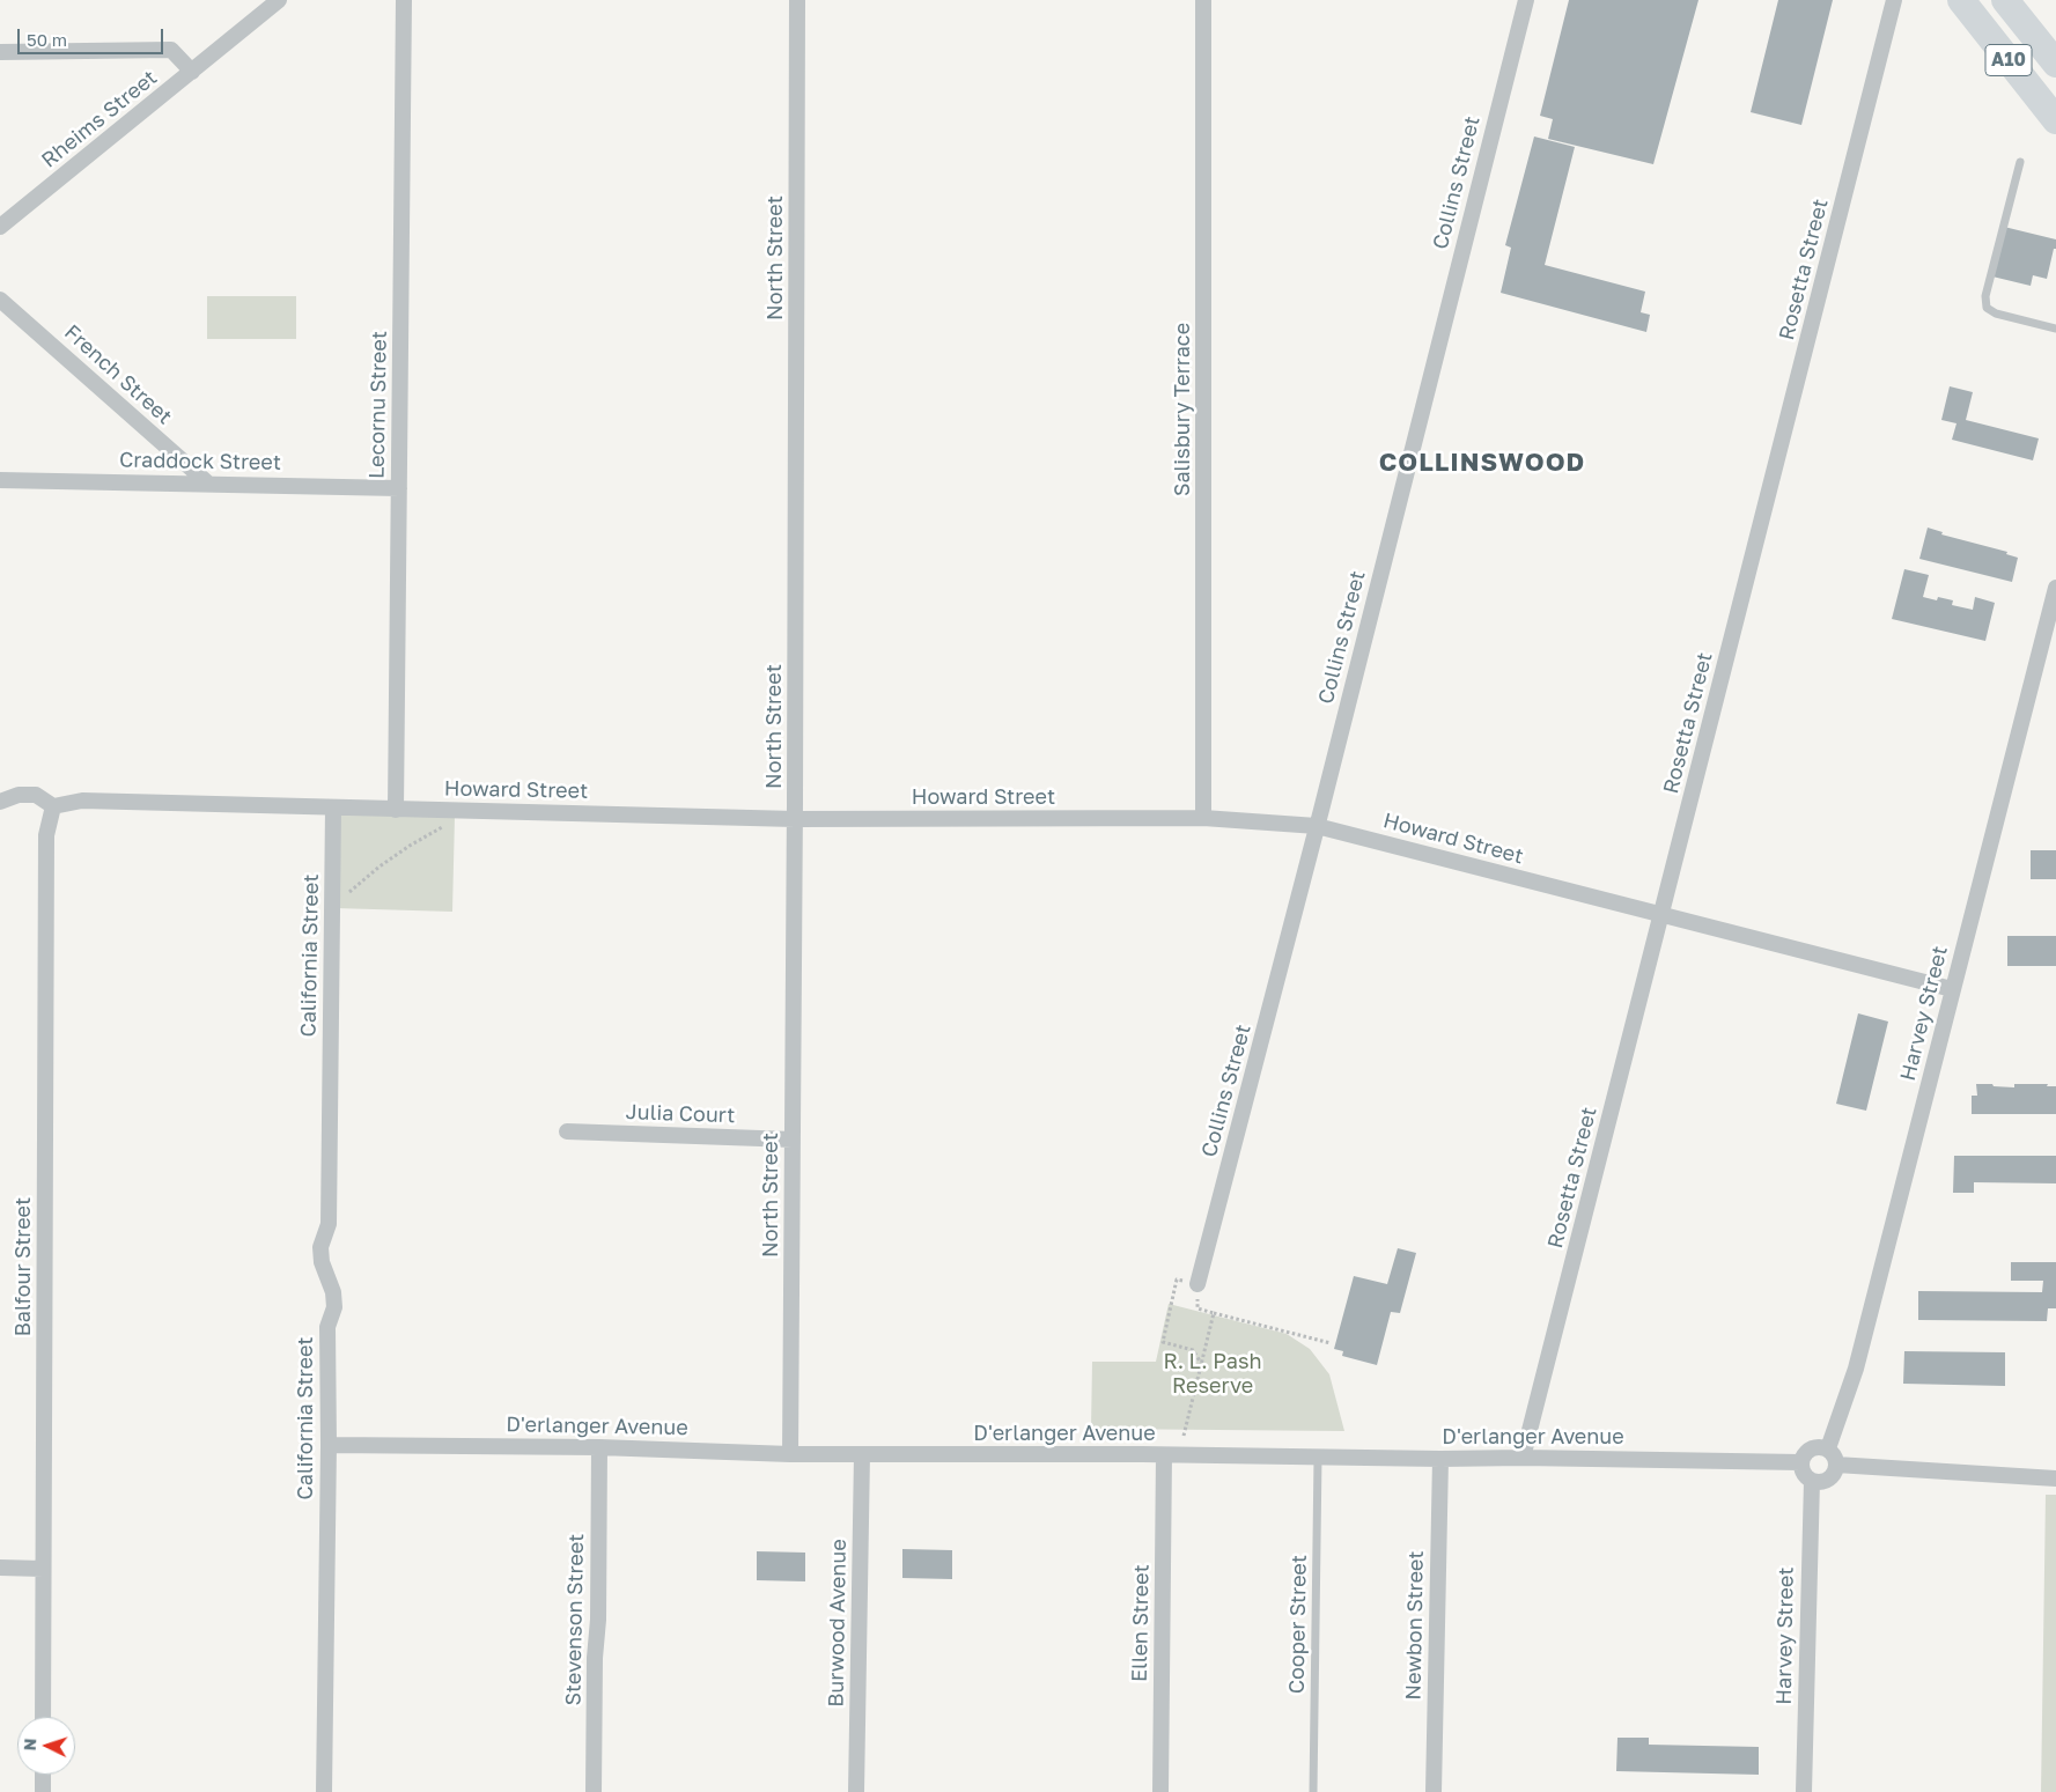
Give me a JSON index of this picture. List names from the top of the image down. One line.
{"streets":{"highway":["A10"],"street":["Rheims Street","Collins Street","North Street","Rosetta Street","French Street","Lecornu Street","Salisbury Terrace","Craddock Street","Howard Street","California Street","Harvey Street","Julia Court","Balfour Street","D'erlanger Avenue","Stevenson Street","Burwood Avenue","Ellen Street","Newbon Street"],"lane":["Cooper Street"]},"crossings":[["Collins Street","Howard Street"],["North Street","Howard Street"],["North Street","Julia Court"],["North Street","D'erlanger Avenue"],["Rosetta Street","Howard Street"],["Rosetta Street","D'erlanger Avenue"],["French Street","Craddock Street"],["Lecornu Street","Craddock Street"],["Lecornu Street","Howard Street"],["Salisbury Terrace","Howard Street"],["Howard Street","California Street"],["Howard Street","Harvey Street"],["Howard Street","Balfour Street"],["California Street","D'erlanger Avenue"],["Harvey Street","D'erlanger Avenue"],["D'erlanger Avenue","Stevenson Street"],["D'erlanger Avenue","Burwood Avenue"],["D'erlanger Avenue","Ellen Street"],["D'erlanger Avenue","Cooper Street"],["D'erlanger Avenue","Newbon Street"]],"districts":["COLLINSWOOD"],"parks":["R. L. Pash Reserve"],"scale_bar":"50 m","north":"left"}
